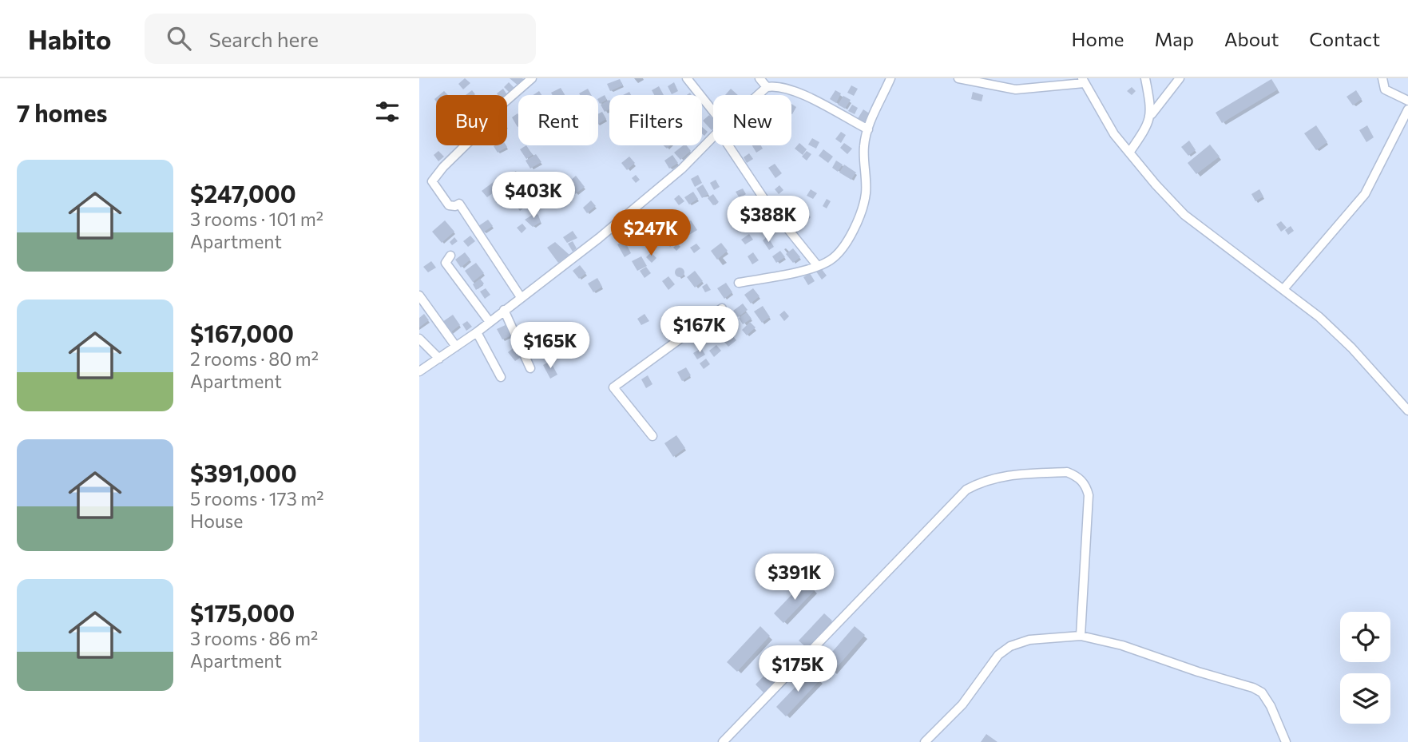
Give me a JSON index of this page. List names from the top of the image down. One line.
{"page":{"header":"Habito","search":"Search here","nav":["Home","Map","About","Contact"],"heading":"7 homes","chip":["Buy","Rent","Filters","New"],"list":[{"name":"$247,000","note":"3 rooms · 101 m² · Apartment"},{"name":"$167,000","note":"2 rooms · 80 m² · Apartment"},{"name":"$391,000","note":"5 rooms · 173 m² · House"},{"name":"$175,000","note":"3 rooms · 86 m² · Apartment"}],"price":["$403K","$388K","$247K","$167K","$165K","$391K","$175K"]}}
